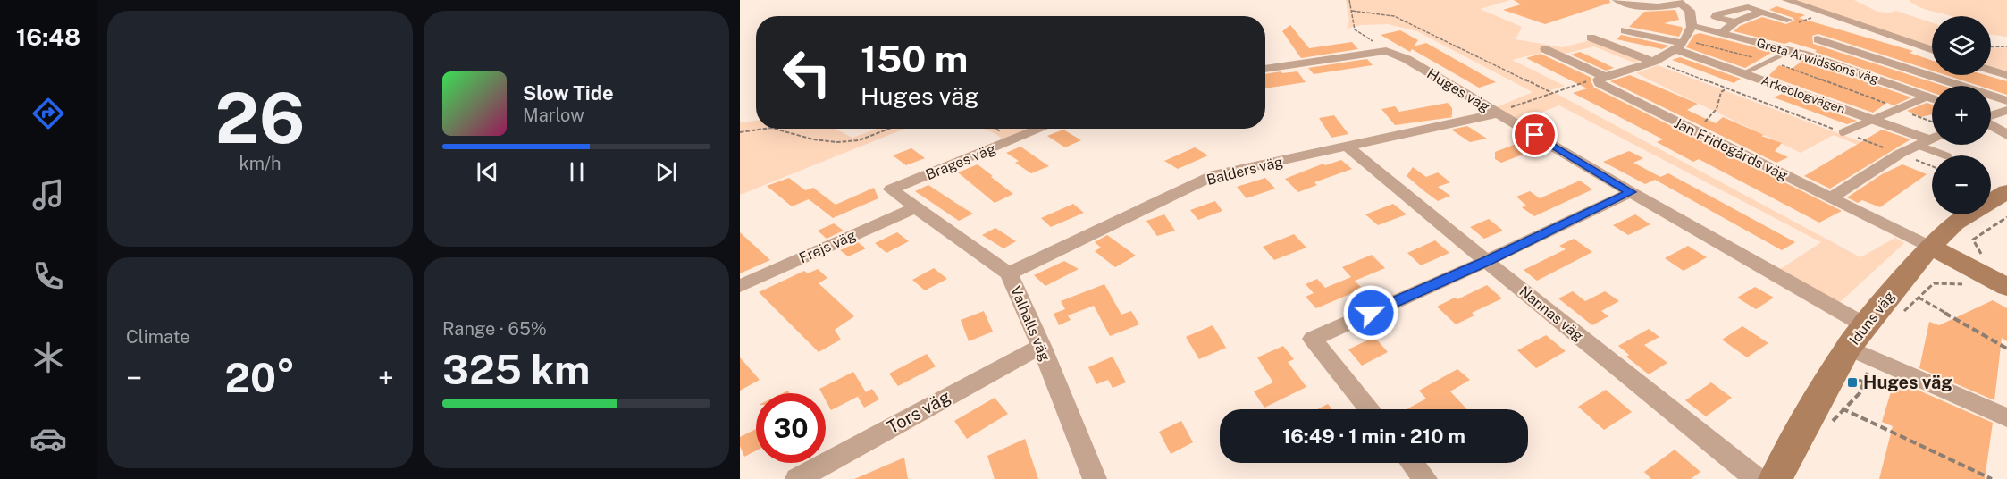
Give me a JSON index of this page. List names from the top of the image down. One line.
{"streets":{"street":["Greta Arwidssons väg","Huges väg","Arkeologvägen","Jan Fridegårds väg","Brages väg","Balders väg","Frejs väg","Nannas väg","Iduns väg","Valhalls väg","Tors väg"]},"crossings":[["Huges väg","Balders väg"],["Huges väg","Iduns väg"],["Jan Fridegårds väg","Iduns väg"],["Brages väg","Frejs väg"],["Brages väg","Valhalls väg"],["Balders väg","Nannas väg"],["Balders väg","Valhalls väg"],["Frejs väg","Valhalls väg"],["Valhalls väg","Tors väg"]],"places":{"transit":["Huges väg"]},"page":{"tabs":"16:48","tile":[["26","km/h"],"Climate",["Range · 65%","325 km"]],"map_buttons":["+","−"],"turn":["150 m","Huges väg"],"song":["Slow Tide","Marlow"],"heat":["−","20°","+"],"limit":"30","trip":"16:49 · 1 min · 210 m"}}
